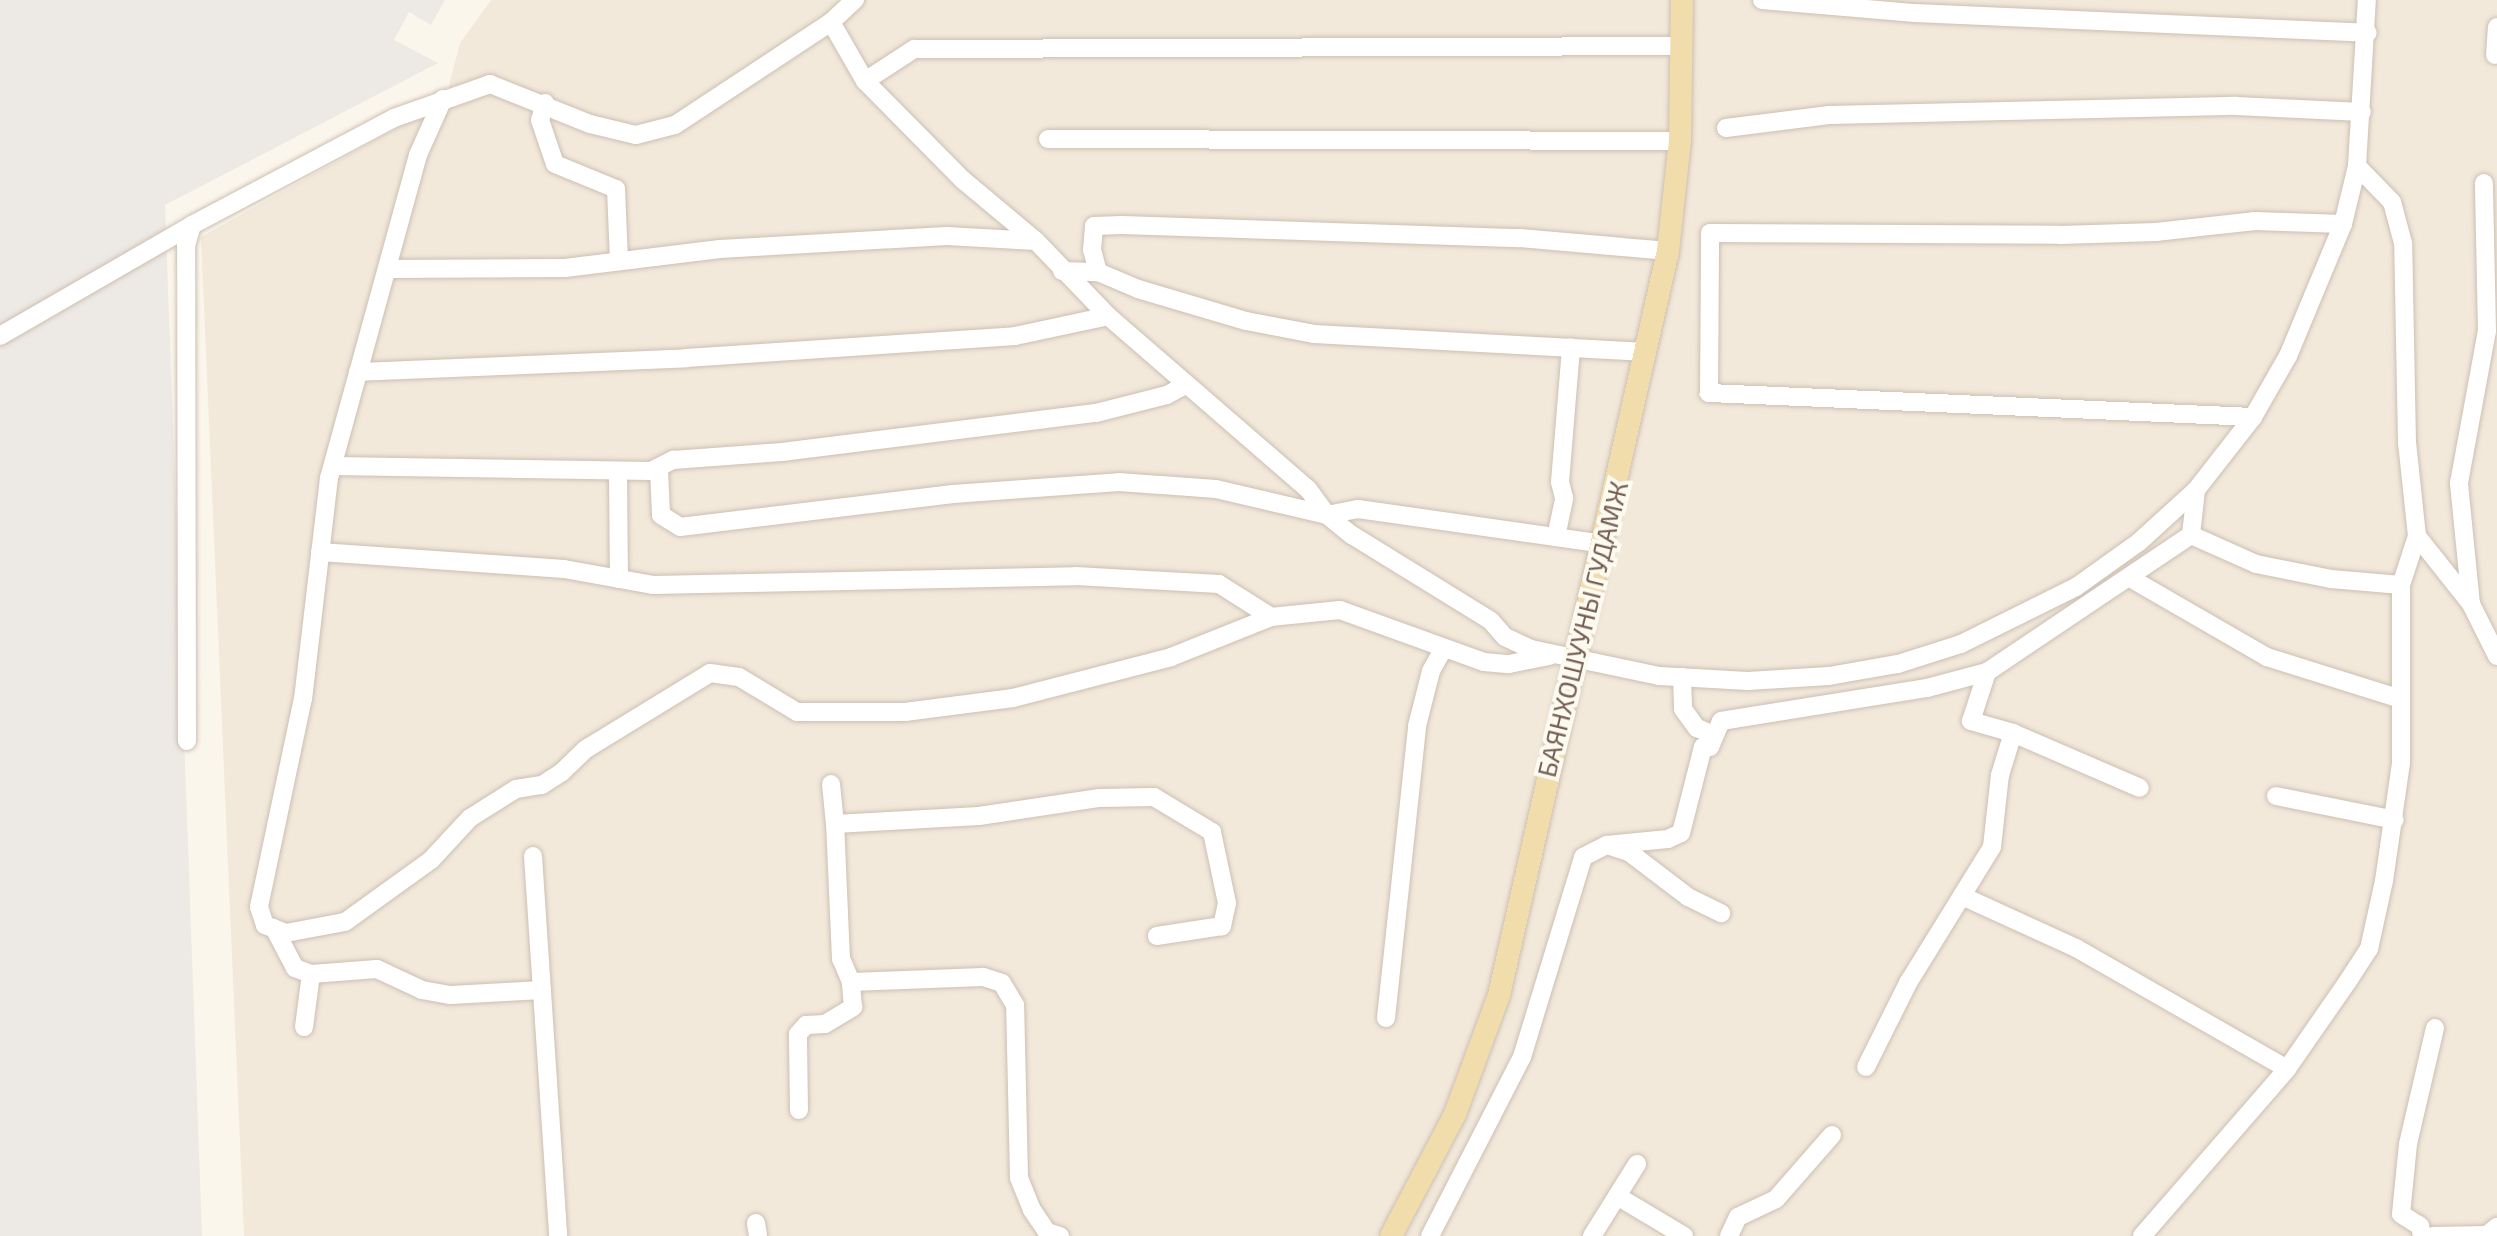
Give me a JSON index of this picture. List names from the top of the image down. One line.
{"streets":{"main road":["БАЯНХОШУУНЫ ГУДАМЖ"]}}
